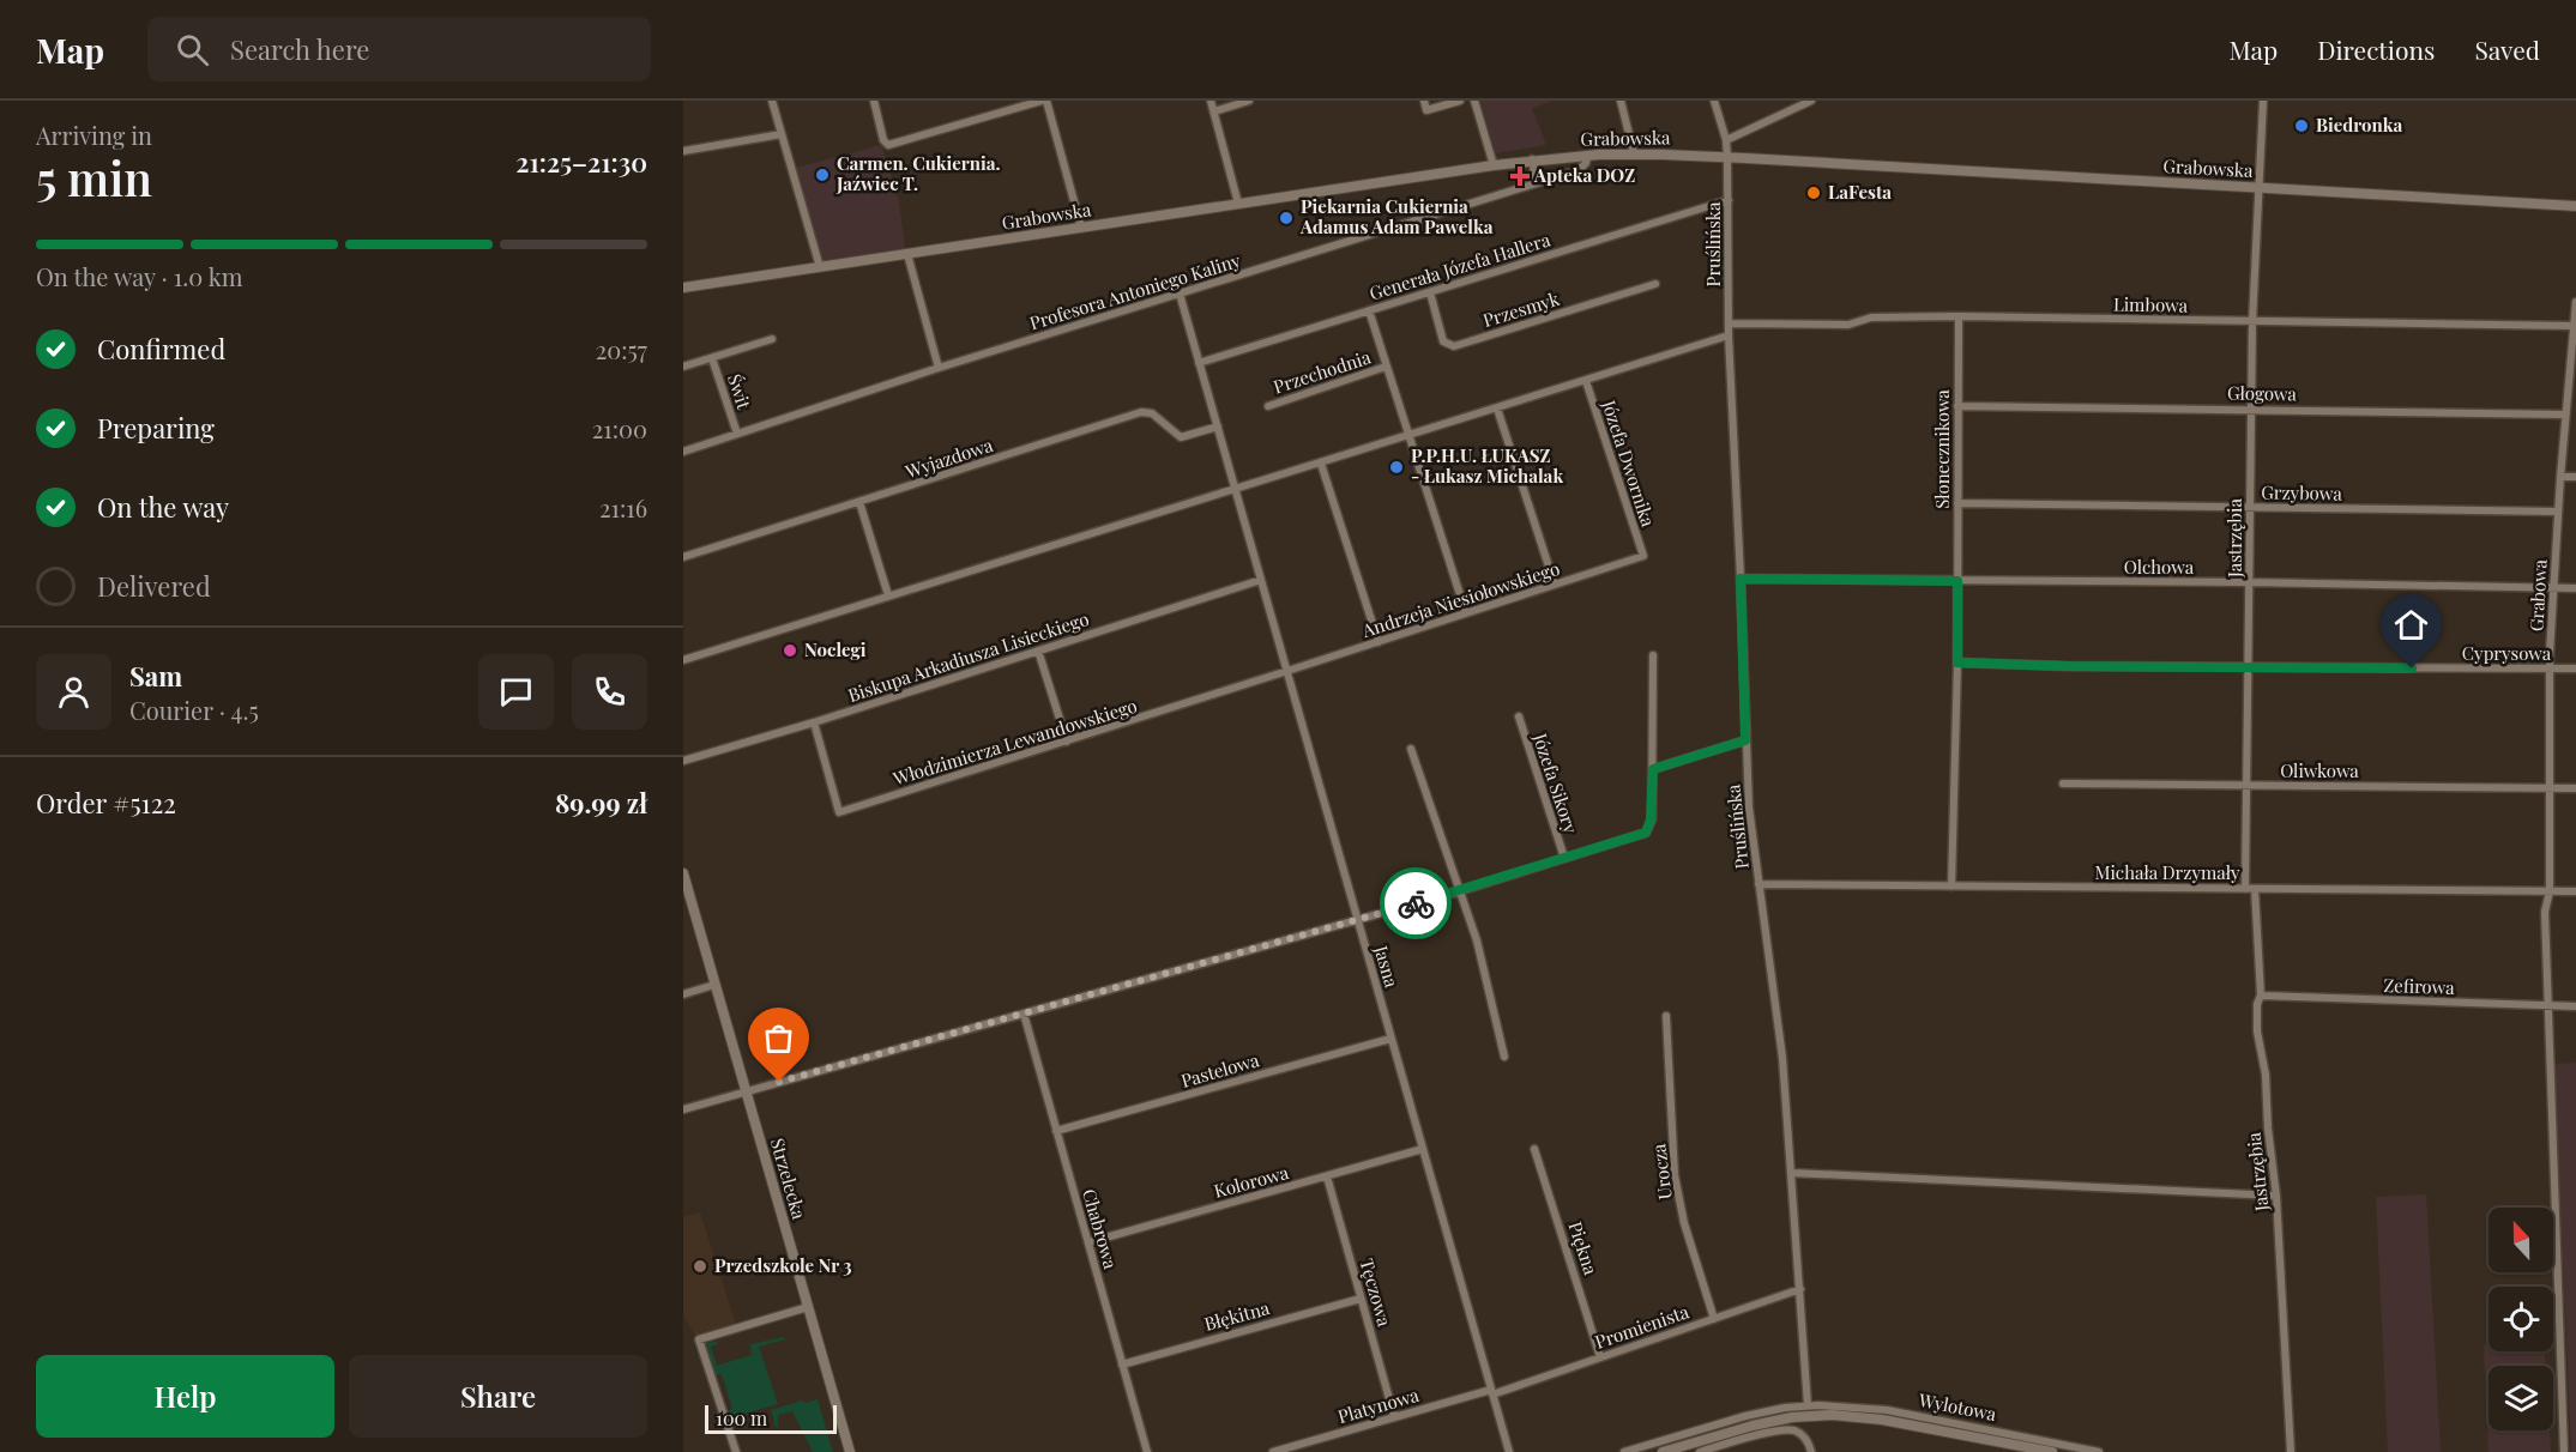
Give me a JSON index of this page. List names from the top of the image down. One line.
{"streets":{"street":["Grabowska","Pruślińska","Generała Józefa Hallera","Profesora Antoniego Kaliny","Limbowa","Przesmyk","Przechodnia","Świt","Głogowa","Słonecznikowa","Wyjazdowa","Józefa Dwornika","Grzybowa","Jastrzębia","Olchowa","Grabowa","Andrzeja Niesiołowskiego","Cyprysowa","Biskupa Arkadiusza Lisieckiego","Włodzimierza Lewandowskiego","Oliwkowa","Józefa Sikory","Michała Drzymały","Jasna","Zefirowa","Pastelowa","Urocza","Strzelecka","Kolorowa","Chabrowa","Piękna","Tęczowa","Błękitna","Promienista","Platynowa","Wylotowa"]},"crossings":[["Grabowska","Pruślińska"],["Grabowska","Profesora Antoniego Kaliny"],["Grabowska","Jastrzębia"],["Pruślińska","Generała Józefa Hallera"],["Pruślińska","Limbowa"],["Pruślińska","Olchowa"],["Pruślińska","Michała Drzymały"],["Pruślińska","Promienista"],["Pruślińska","Wylotowa"],["Generała Józefa Hallera","Przesmyk"],["Generała Józefa Hallera","Jasna"],["Profesora Antoniego Kaliny","Świt"],["Profesora Antoniego Kaliny","Jasna"],["Limbowa","Słonecznikowa"],["Limbowa","Jastrzębia"],["Limbowa","Grabowa"],["Głogowa","Słonecznikowa"],["Głogowa","Jastrzębia"],["Głogowa","Grabowa"],["Słonecznikowa","Grzybowa"],["Słonecznikowa","Olchowa"],["Wyjazdowa","Jasna"],["Józefa Dwornika","Andrzeja Niesiołowskiego"],["Grzybowa","Jastrzębia"],["Grzybowa","Grabowa"],["Jastrzębia","Olchowa"],["Jastrzębia","Cyprysowa"],["Jastrzębia","Oliwkowa"],["Jastrzębia","Michała Drzymały"],["Jastrzębia","Zefirowa"],["Olchowa","Grabowa"],["Grabowa","Cyprysowa"],["Grabowa","Oliwkowa"],["Grabowa","Michała Drzymały"],["Grabowa","Zefirowa"],["Andrzeja Niesiołowskiego","Włodzimierza Lewandowskiego"],["Andrzeja Niesiołowskiego","Jasna"],["Biskupa Arkadiusza Lisieckiego","Włodzimierza Lewandowskiego"],["Biskupa Arkadiusza Lisieckiego","Jasna"],["Włodzimierza Lewandowskiego","Jasna"],["Jasna","Pastelowa"],["Jasna","Kolorowa"],["Jasna","Promienista"],["Jasna","Platynowa"],["Pastelowa","Chabrowa"],["Urocza","Promienista"],["Kolorowa","Chabrowa"],["Kolorowa","Tęczowa"],["Chabrowa","Błękitna"],["Piękna","Promienista"],["Tęczowa","Błękitna"],["Tęczowa","Platynowa"],["Promienista","Platynowa"]],"places":{"other":["Biedronka","Carmen. Cukiernia. Jaźwiec T.","LaFesta","Piekarnia Cukiernia Adamus Adam Pawelka","P.P.H.U. ŁUKASZ - Łukasz Michalak","Noclegi","Przedszkole Nr 3"],"health":["Apteka DOZ"]},"scale_bar":"100 m","north":"top","page":{"header":"Map","search":"Search here","nav":["Map","Directions","Saved"],"heading":["5 min","Arriving in","21:25–21:30"],"panel":["Sam","Courier · 4.5","Order #5122","89.99 zł"],"bar":"On the way · 1.0 km","list":[["Confirmed","20:57"],["Preparing","21:00"],["On the way","21:16"],"Delivered"],"buttons":["Help","Share"],"scale":"100 m"}}
